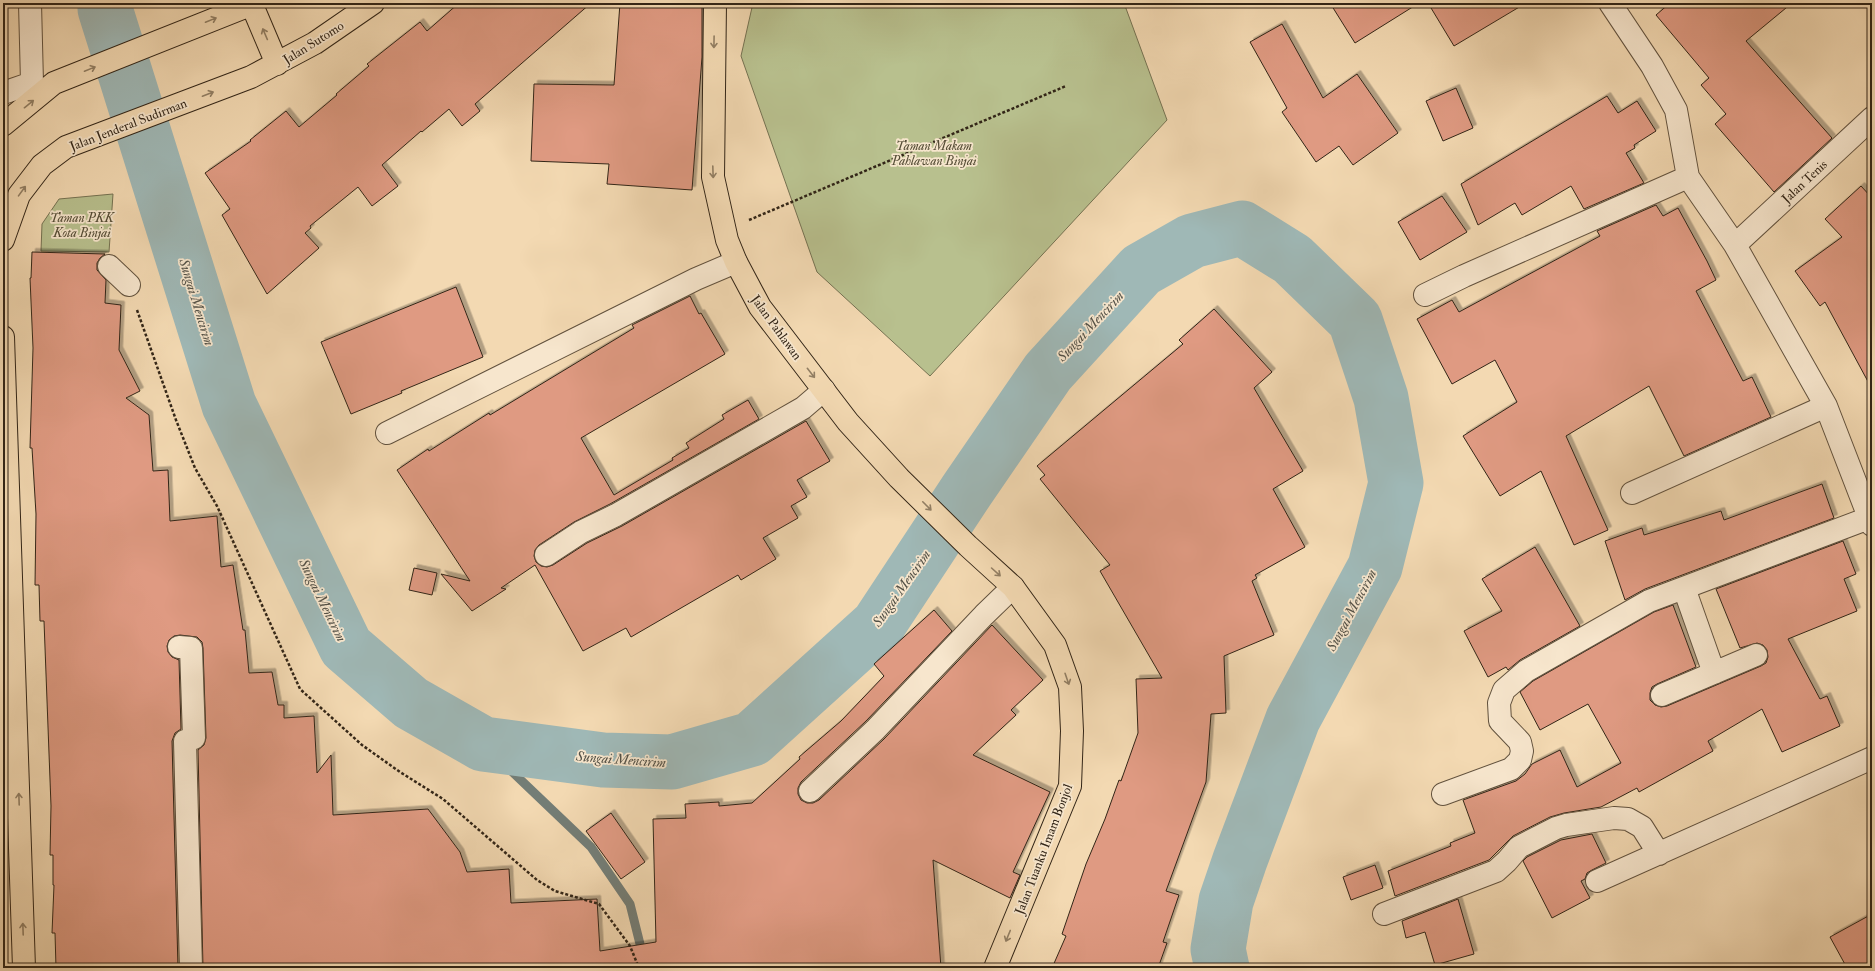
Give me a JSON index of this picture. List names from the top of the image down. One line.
{"streets":{"main road":["Jalan Sutomo","Jalan Jenderal Sudirman","Jalan Pahlawan","Jalan Tuanku Imam Bonjol"],"street":["Jalan Tenis"]},"crossings":[["Jalan Sutomo","Jalan Jenderal Sudirman"],["Jalan Pahlawan","Jalan Tuanku Imam Bonjol"]],"one_way":["Jalan Pahlawan","Jalan Tuanku Imam Bonjol"],"water":["Sungai Mencirim"],"parks":["Taman Makam Pahlawan Binjai","Taman PKK Kota Binjai"]}
